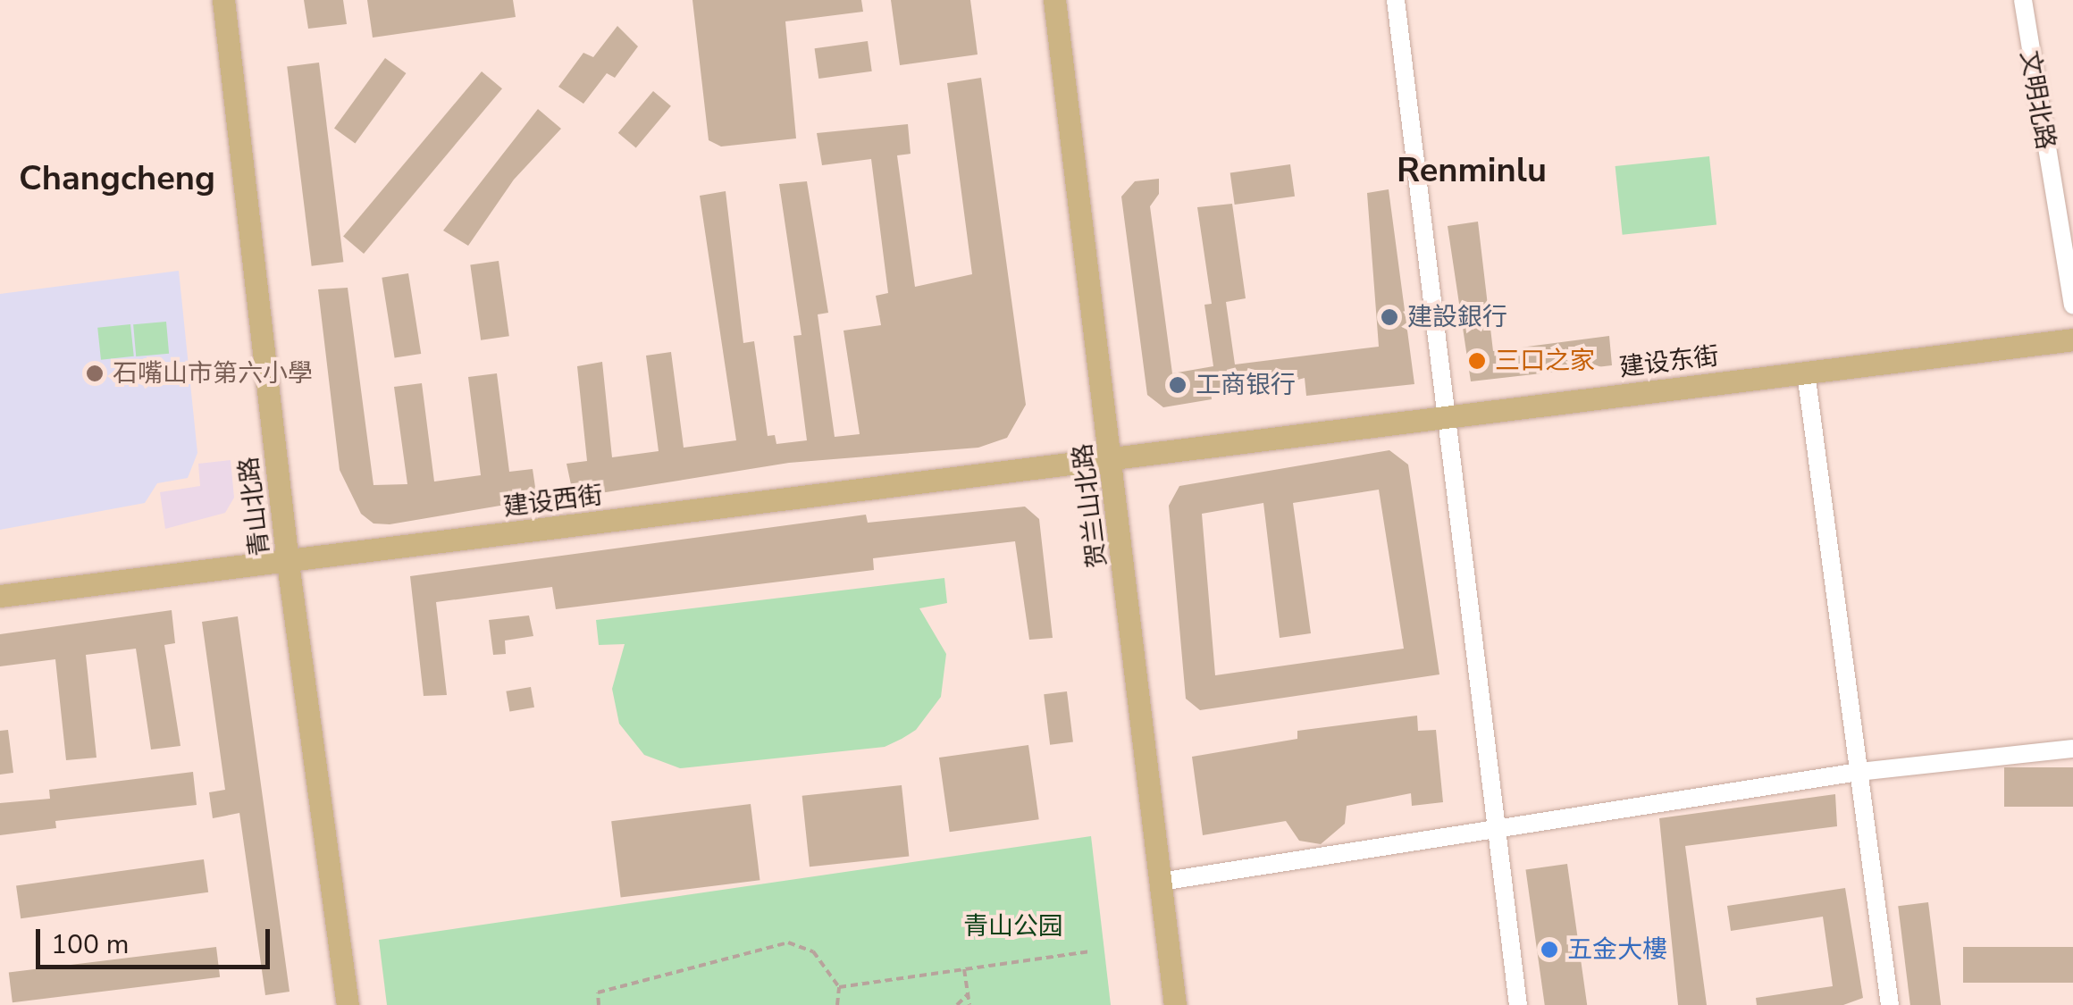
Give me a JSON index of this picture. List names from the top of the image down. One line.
{"streets":{"main road":["建设东街","建设西街","贺兰山北路","青山北路"],"street":["文明北路"]},"crossings":[["建设东街","建设西街"],["建设东街","贺兰山北路"],["建设西街","贺兰山北路"],["建设西街","青山北路"]],"districts":["Renminlu","Changcheng"],"parks":["青山公园"],"places":["建設銀行","三口之家","石嘴山市第六小學","工商银行","五金大樓"],"scale_bar":"100 m"}
